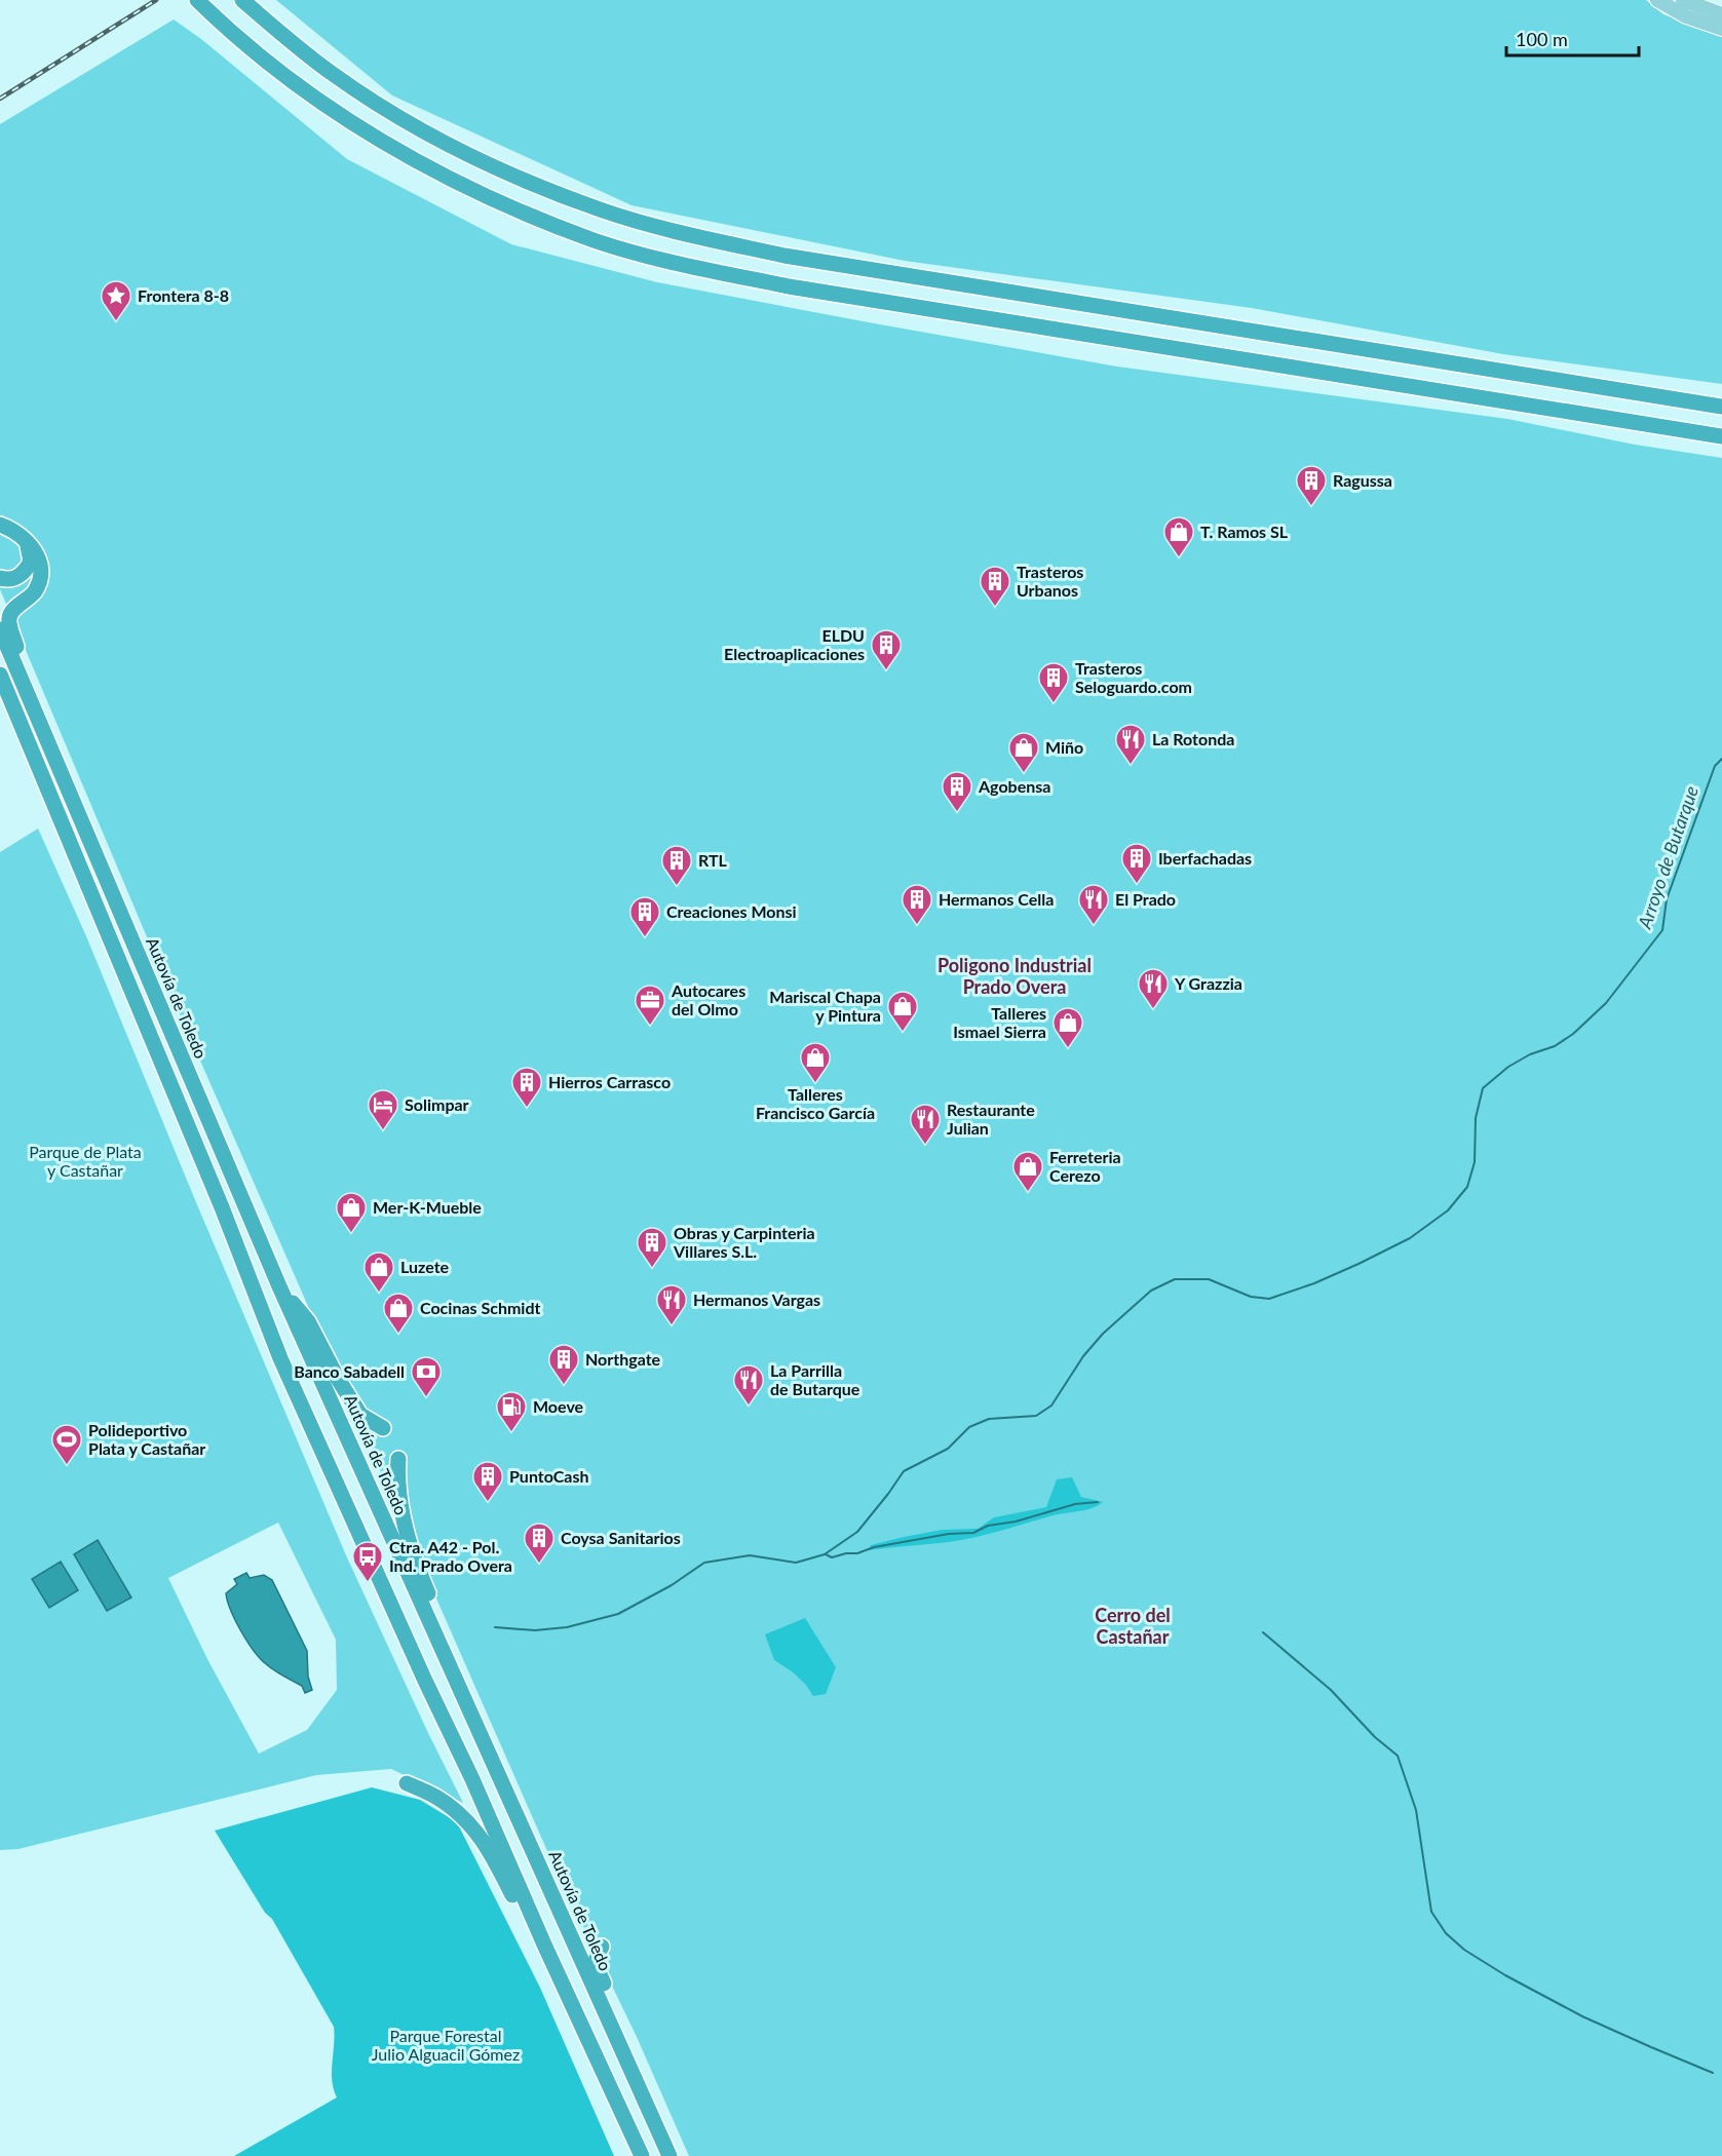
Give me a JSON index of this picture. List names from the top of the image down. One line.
{"streets":{"highway":["Autovía de Toledo"]},"districts":["Poligono Industrial Prado Overa","Cerro del Castañar"],"water":["Arroyo de Butarque"],"parks":["Parque de Plata y Castañar","Parque Forestal Julio Alguacil Gómez"],"places":{"place":["Frontera 8-8"],"building":["Ragussa","Trasteros Urbanos","ELDU Electroaplicaciones","Trasteros Seloguardo.com","Agobensa","Iberfachadas","RTL","Hermanos Cella","Creaciones Monsi","Hierros Carrasco","Obras y Carpinteria Villares S.L.","Northgate","PuntoCash","Coysa Sanitarios"],"shop":["T. Ramos SL","Miño","Mariscal Chapa y Pintura","Talleres Ismael Sierra","Talleres Francisco García","Ferreteria Cerezo","Mer-K-Mueble","Luzete","Cocinas Schmidt"],"restaurant":["La Rotonda","El Prado","Y Grazzia","Restaurante Julian","Hermanos Vargas","La Parrilla de Butarque"],"office":["Autocares del Olmo"],"hotel":["Solimpar"],"bank":["Banco Sabadell"],"fuel station":["Moeve"],"sports":["Polideportivo Plata y Castañar"],"bus stop":["Ctra. A42 - Pol. Ind. Prado Overa"]},"scale_bar":"100 m"}
